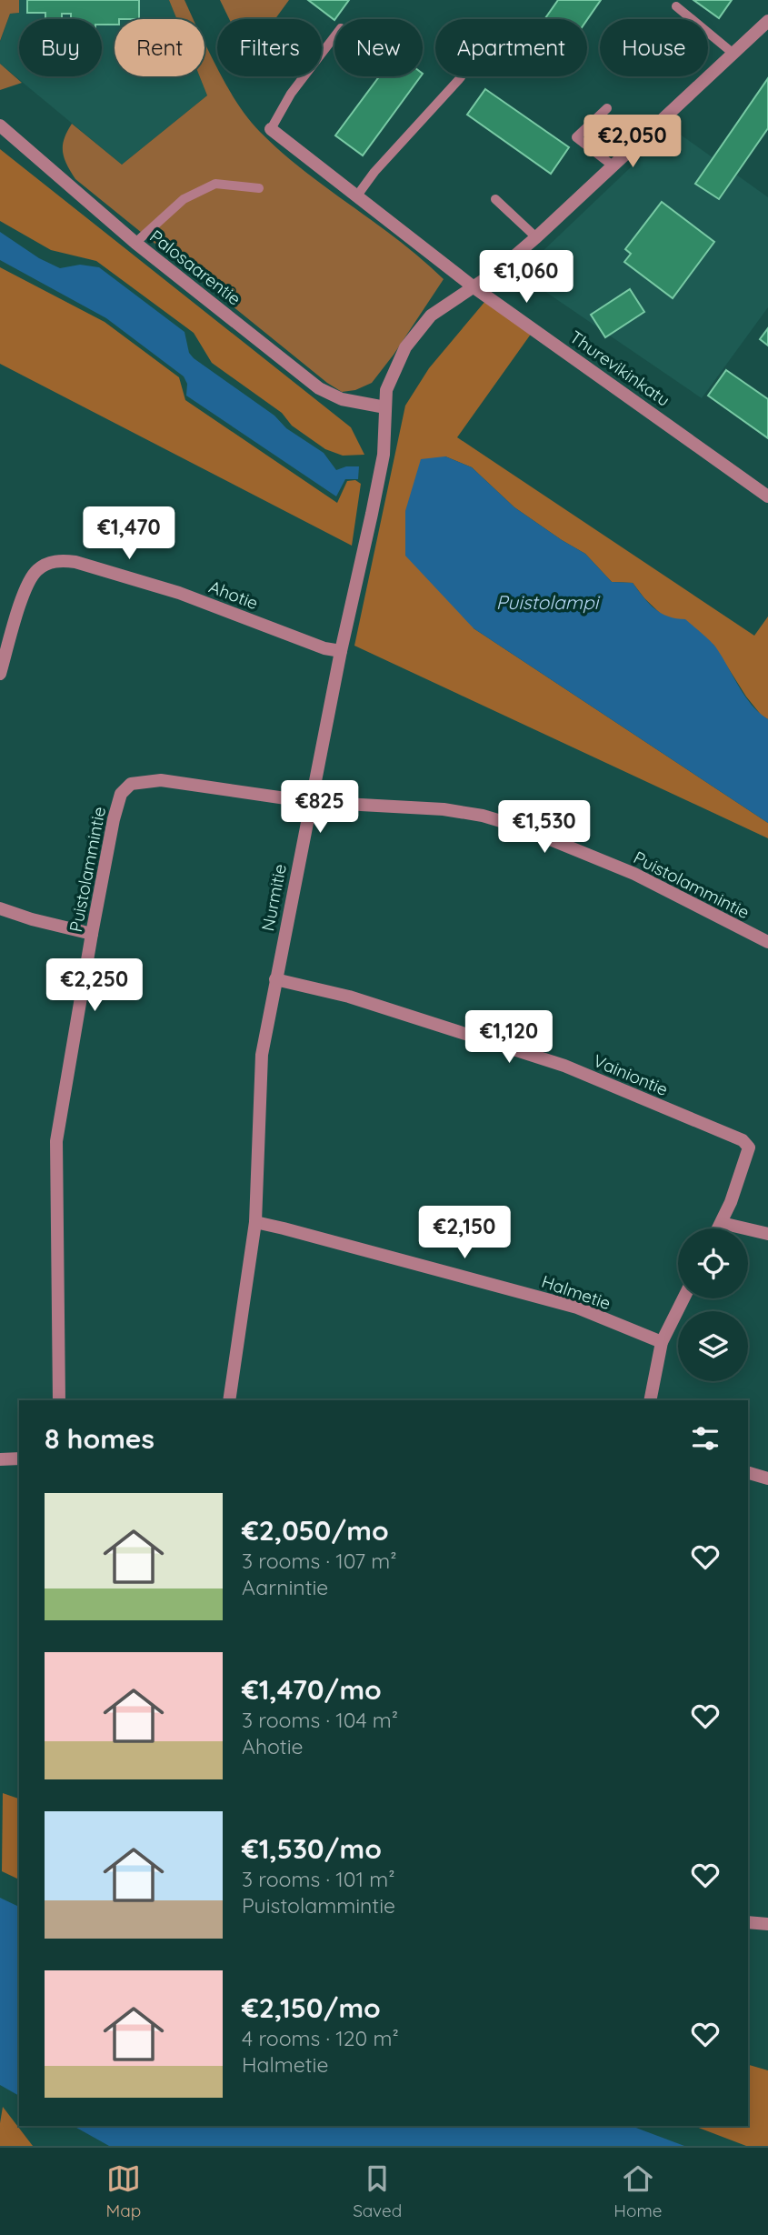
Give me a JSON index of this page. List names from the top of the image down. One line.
{"streets":{"street":["Palosaarentie","Thurevikinkatu","Ahotie","Puistolammintie","Nurmitie","Vainiontie","Halmetie"]},"crossings":[["Palosaarentie","Nurmitie"],["Thurevikinkatu","Nurmitie"],["Ahotie","Nurmitie"],["Puistolammintie","Nurmitie"],["Nurmitie","Vainiontie"],["Nurmitie","Halmetie"]],"water":["Puistolampi"],"page":{"chip":["Buy","Rent","Filters","New","Apartment","House"],"price":["€2,050","€1,060","€1,470","€825","€1,530","€2,250","€1,120","€2,150"],"heading":"8 homes","list":[{"name":"€2,050/mo","note":"3 rooms · 107 m² · Aarnintie"},{"name":"€1,470/mo","note":"3 rooms · 104 m² · Ahotie"},{"name":"€1,530/mo","note":"3 rooms · 101 m² · Puistolammintie"},{"name":"€2,150/mo","note":"4 rooms · 120 m² · Halmetie"}],"tabs":["Map","Saved","Home"]}}
